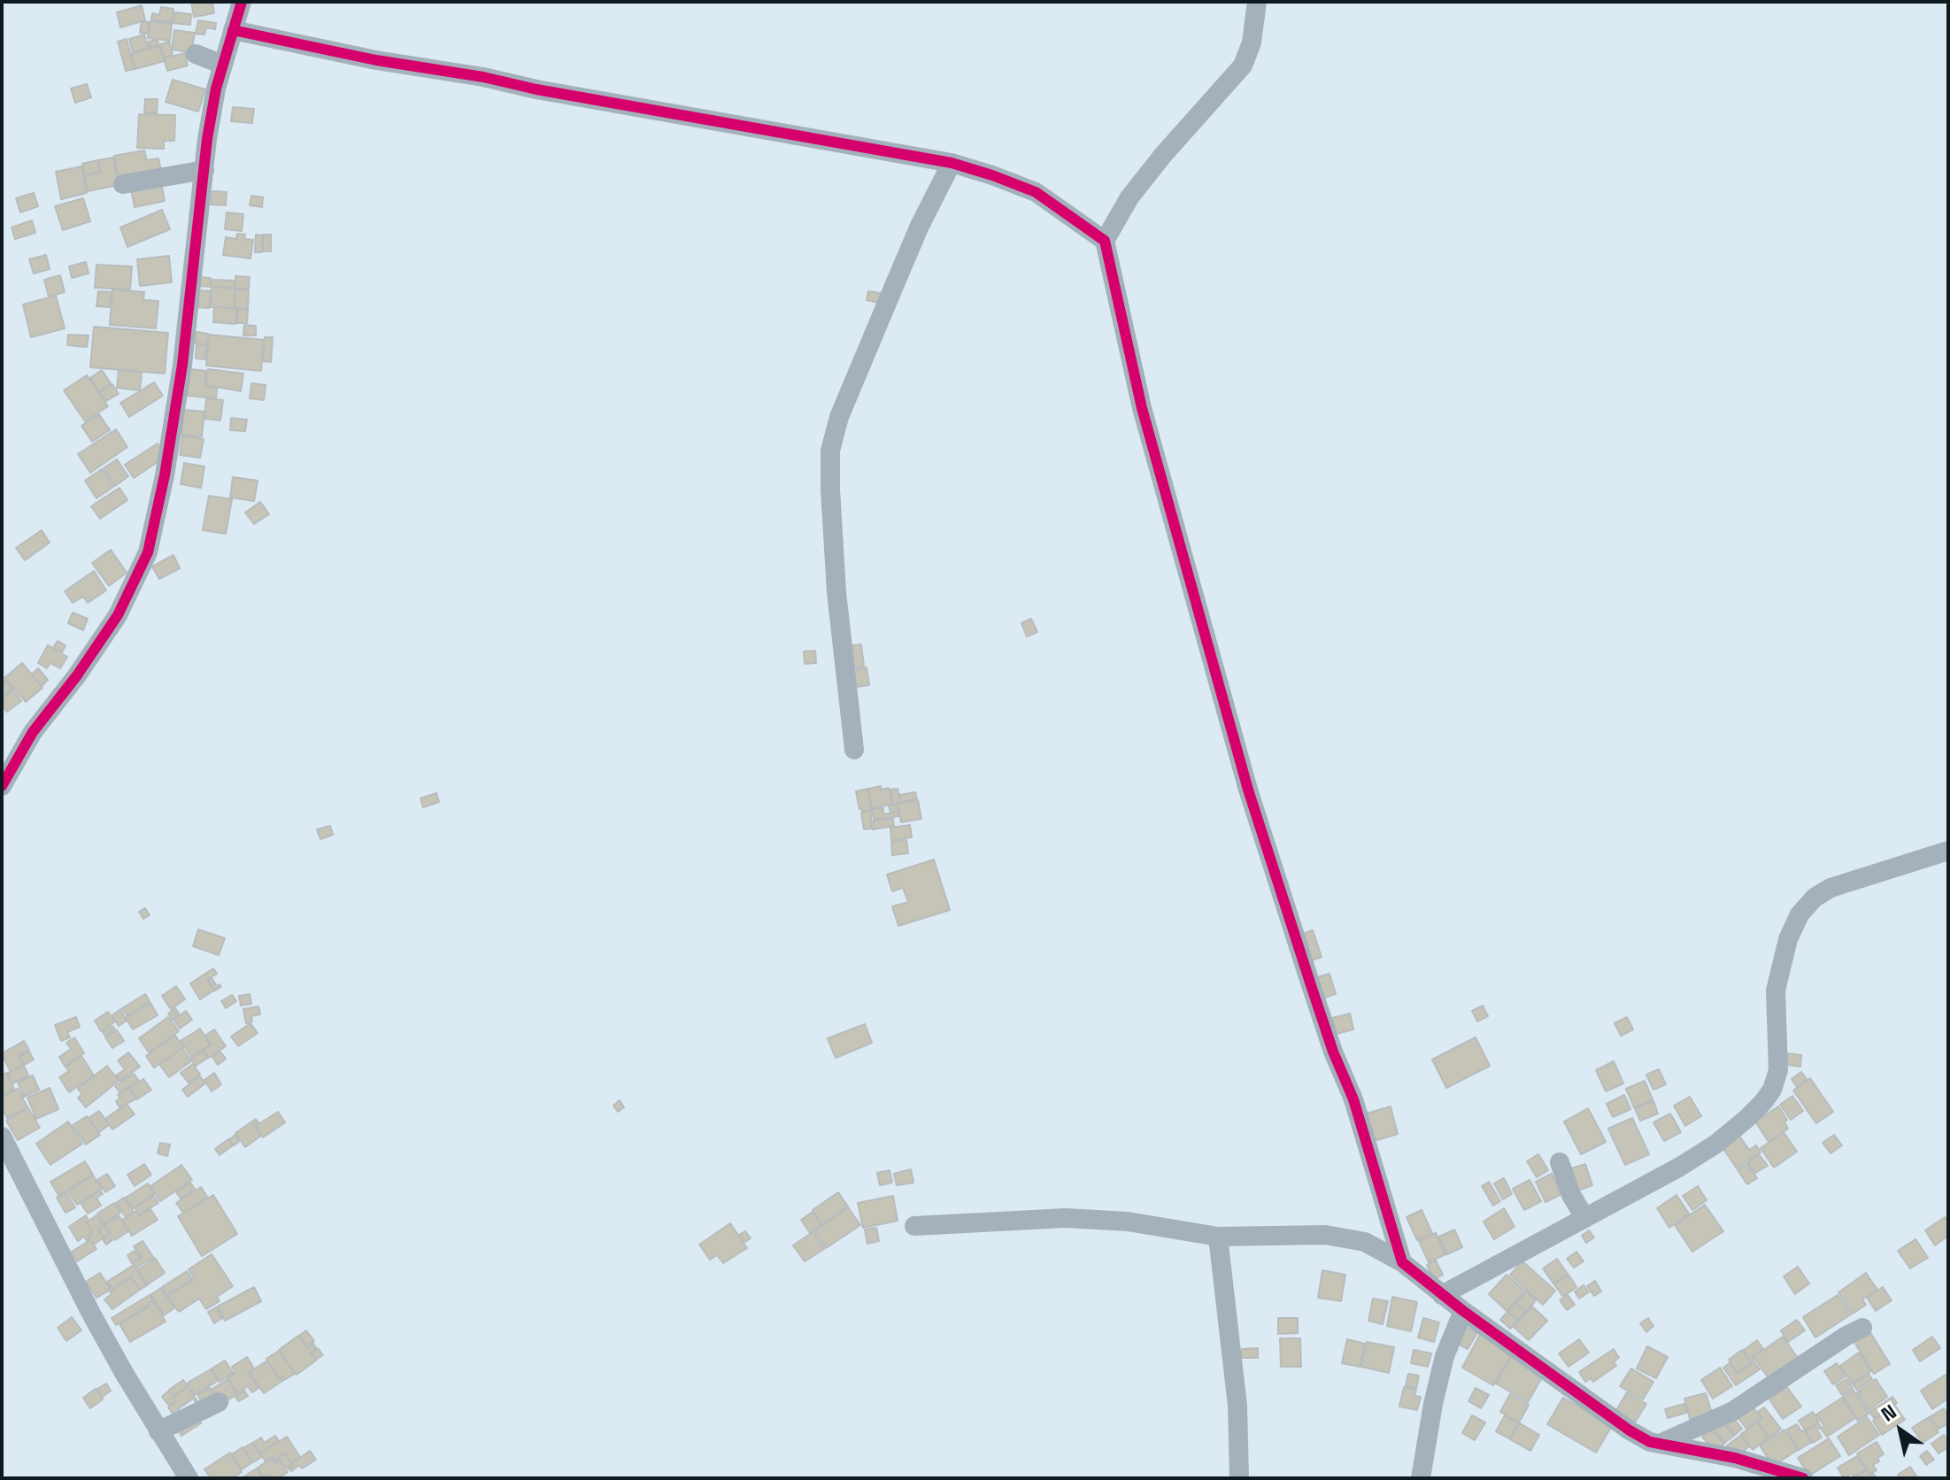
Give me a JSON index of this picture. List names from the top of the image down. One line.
{"north":"top left"}
